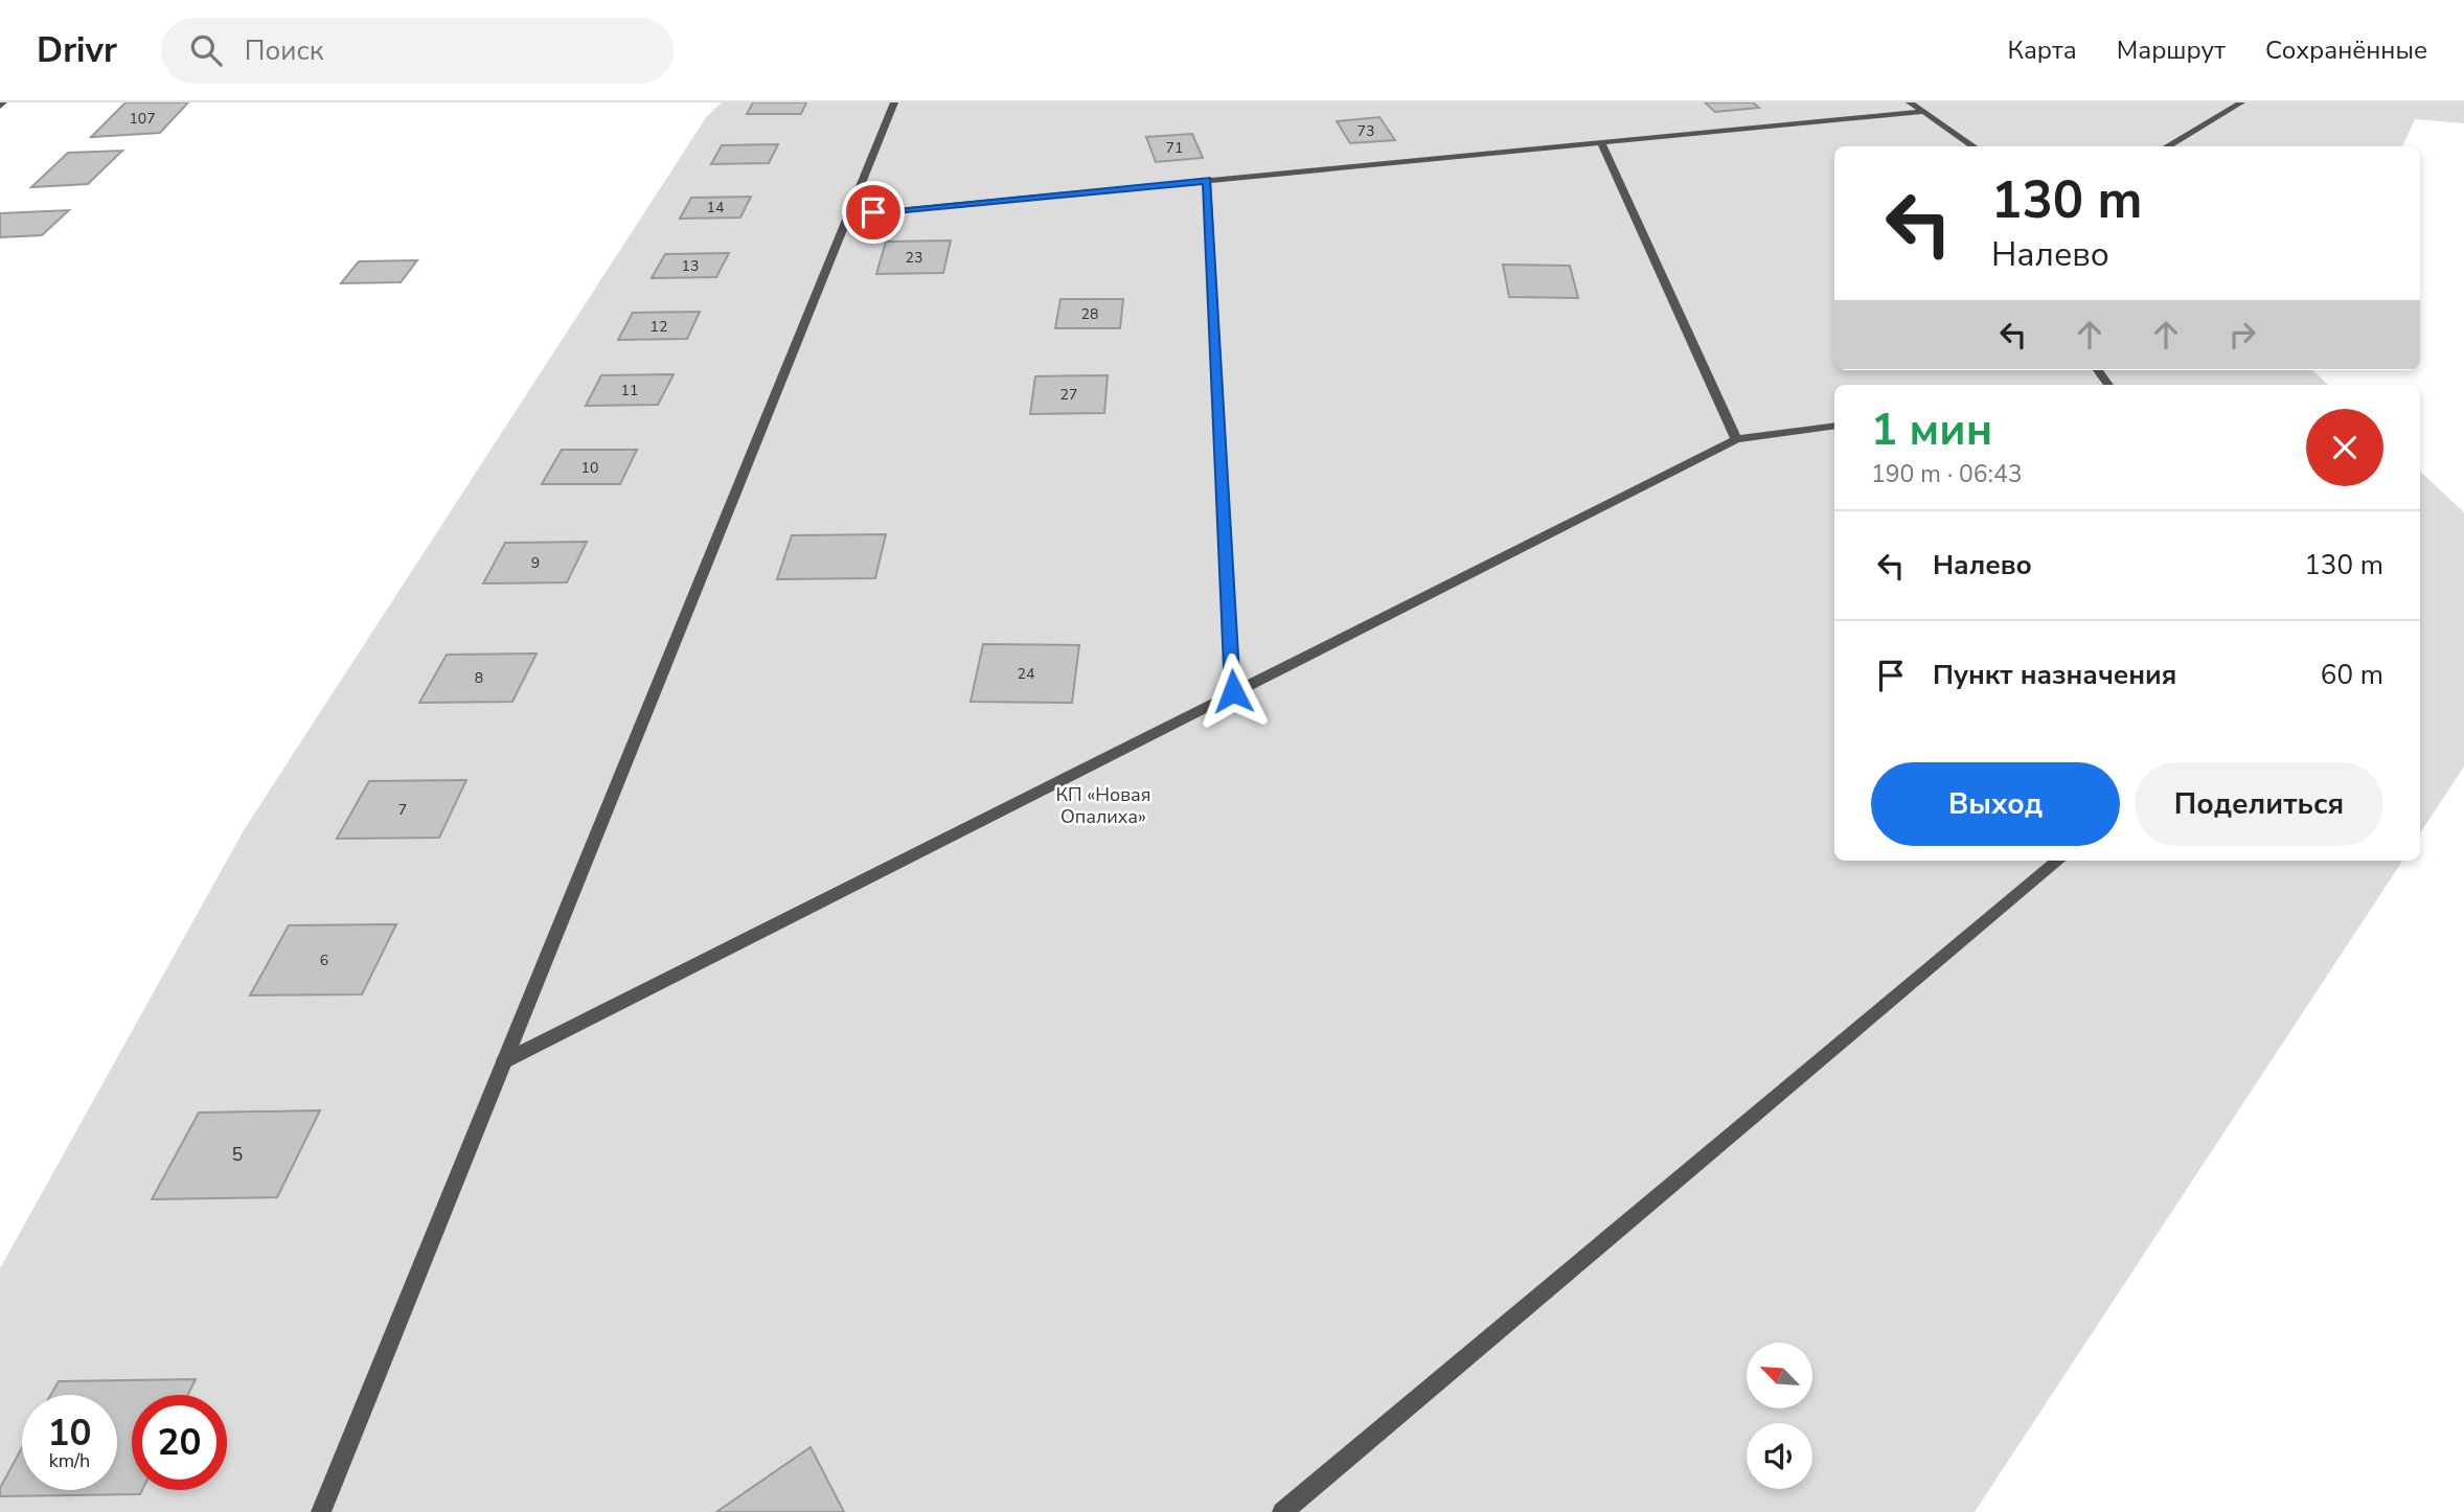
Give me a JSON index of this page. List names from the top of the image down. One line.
{"parks":["КП «Новая Опалиха»"],"house_numbers":["107","73","71","14","23","13","28","12","11","27","10","9","24","8","7","6","5"],"north":"top left","page":{"header":"Drivr","search":"Поиск","nav":["Карта","Маршрут","Сохранённые"],"turn":["130 m","Налево"],"heading":["1 мин","190 m · 06:43"],"list":[{"name":"Налево","value":"130 m"},{"name":"Пункт назначения","value":"60 m"}],"buttons":["Выход","Поделиться"],"speed":"10 km/h","limit":"20"}}
